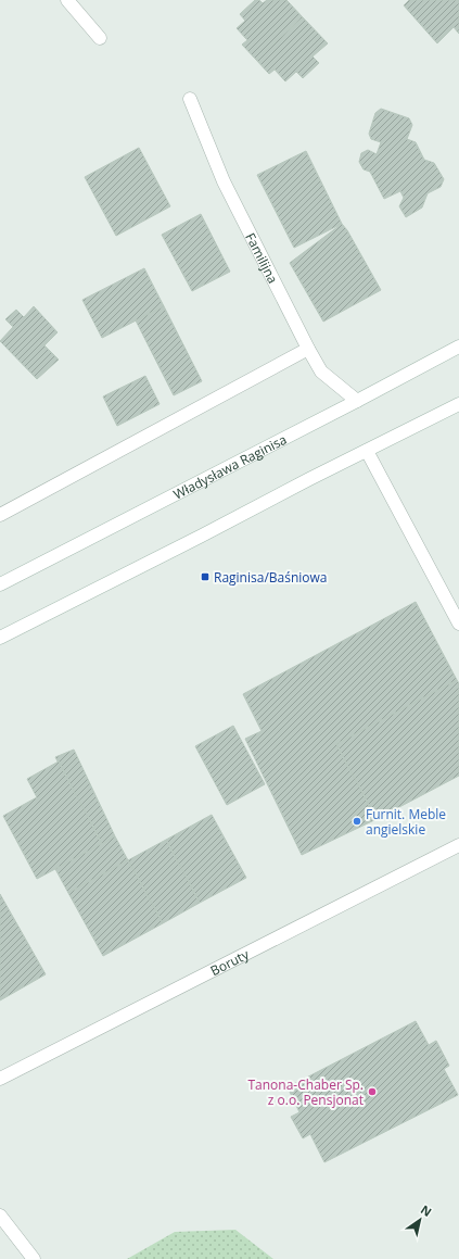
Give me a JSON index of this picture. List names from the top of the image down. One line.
{"streets":{"street":["Familijna","Władysława Raginisa","Boruty"]},"crossings":[["Familijna","Władysława Raginisa"]],"places":{"transit":["Raginisa/Baśniowa"],"other":["Furnit. Meble angielskie","Tanona-Chaber Sp. z o.o. Pensjonat"]},"north":"top right"}
